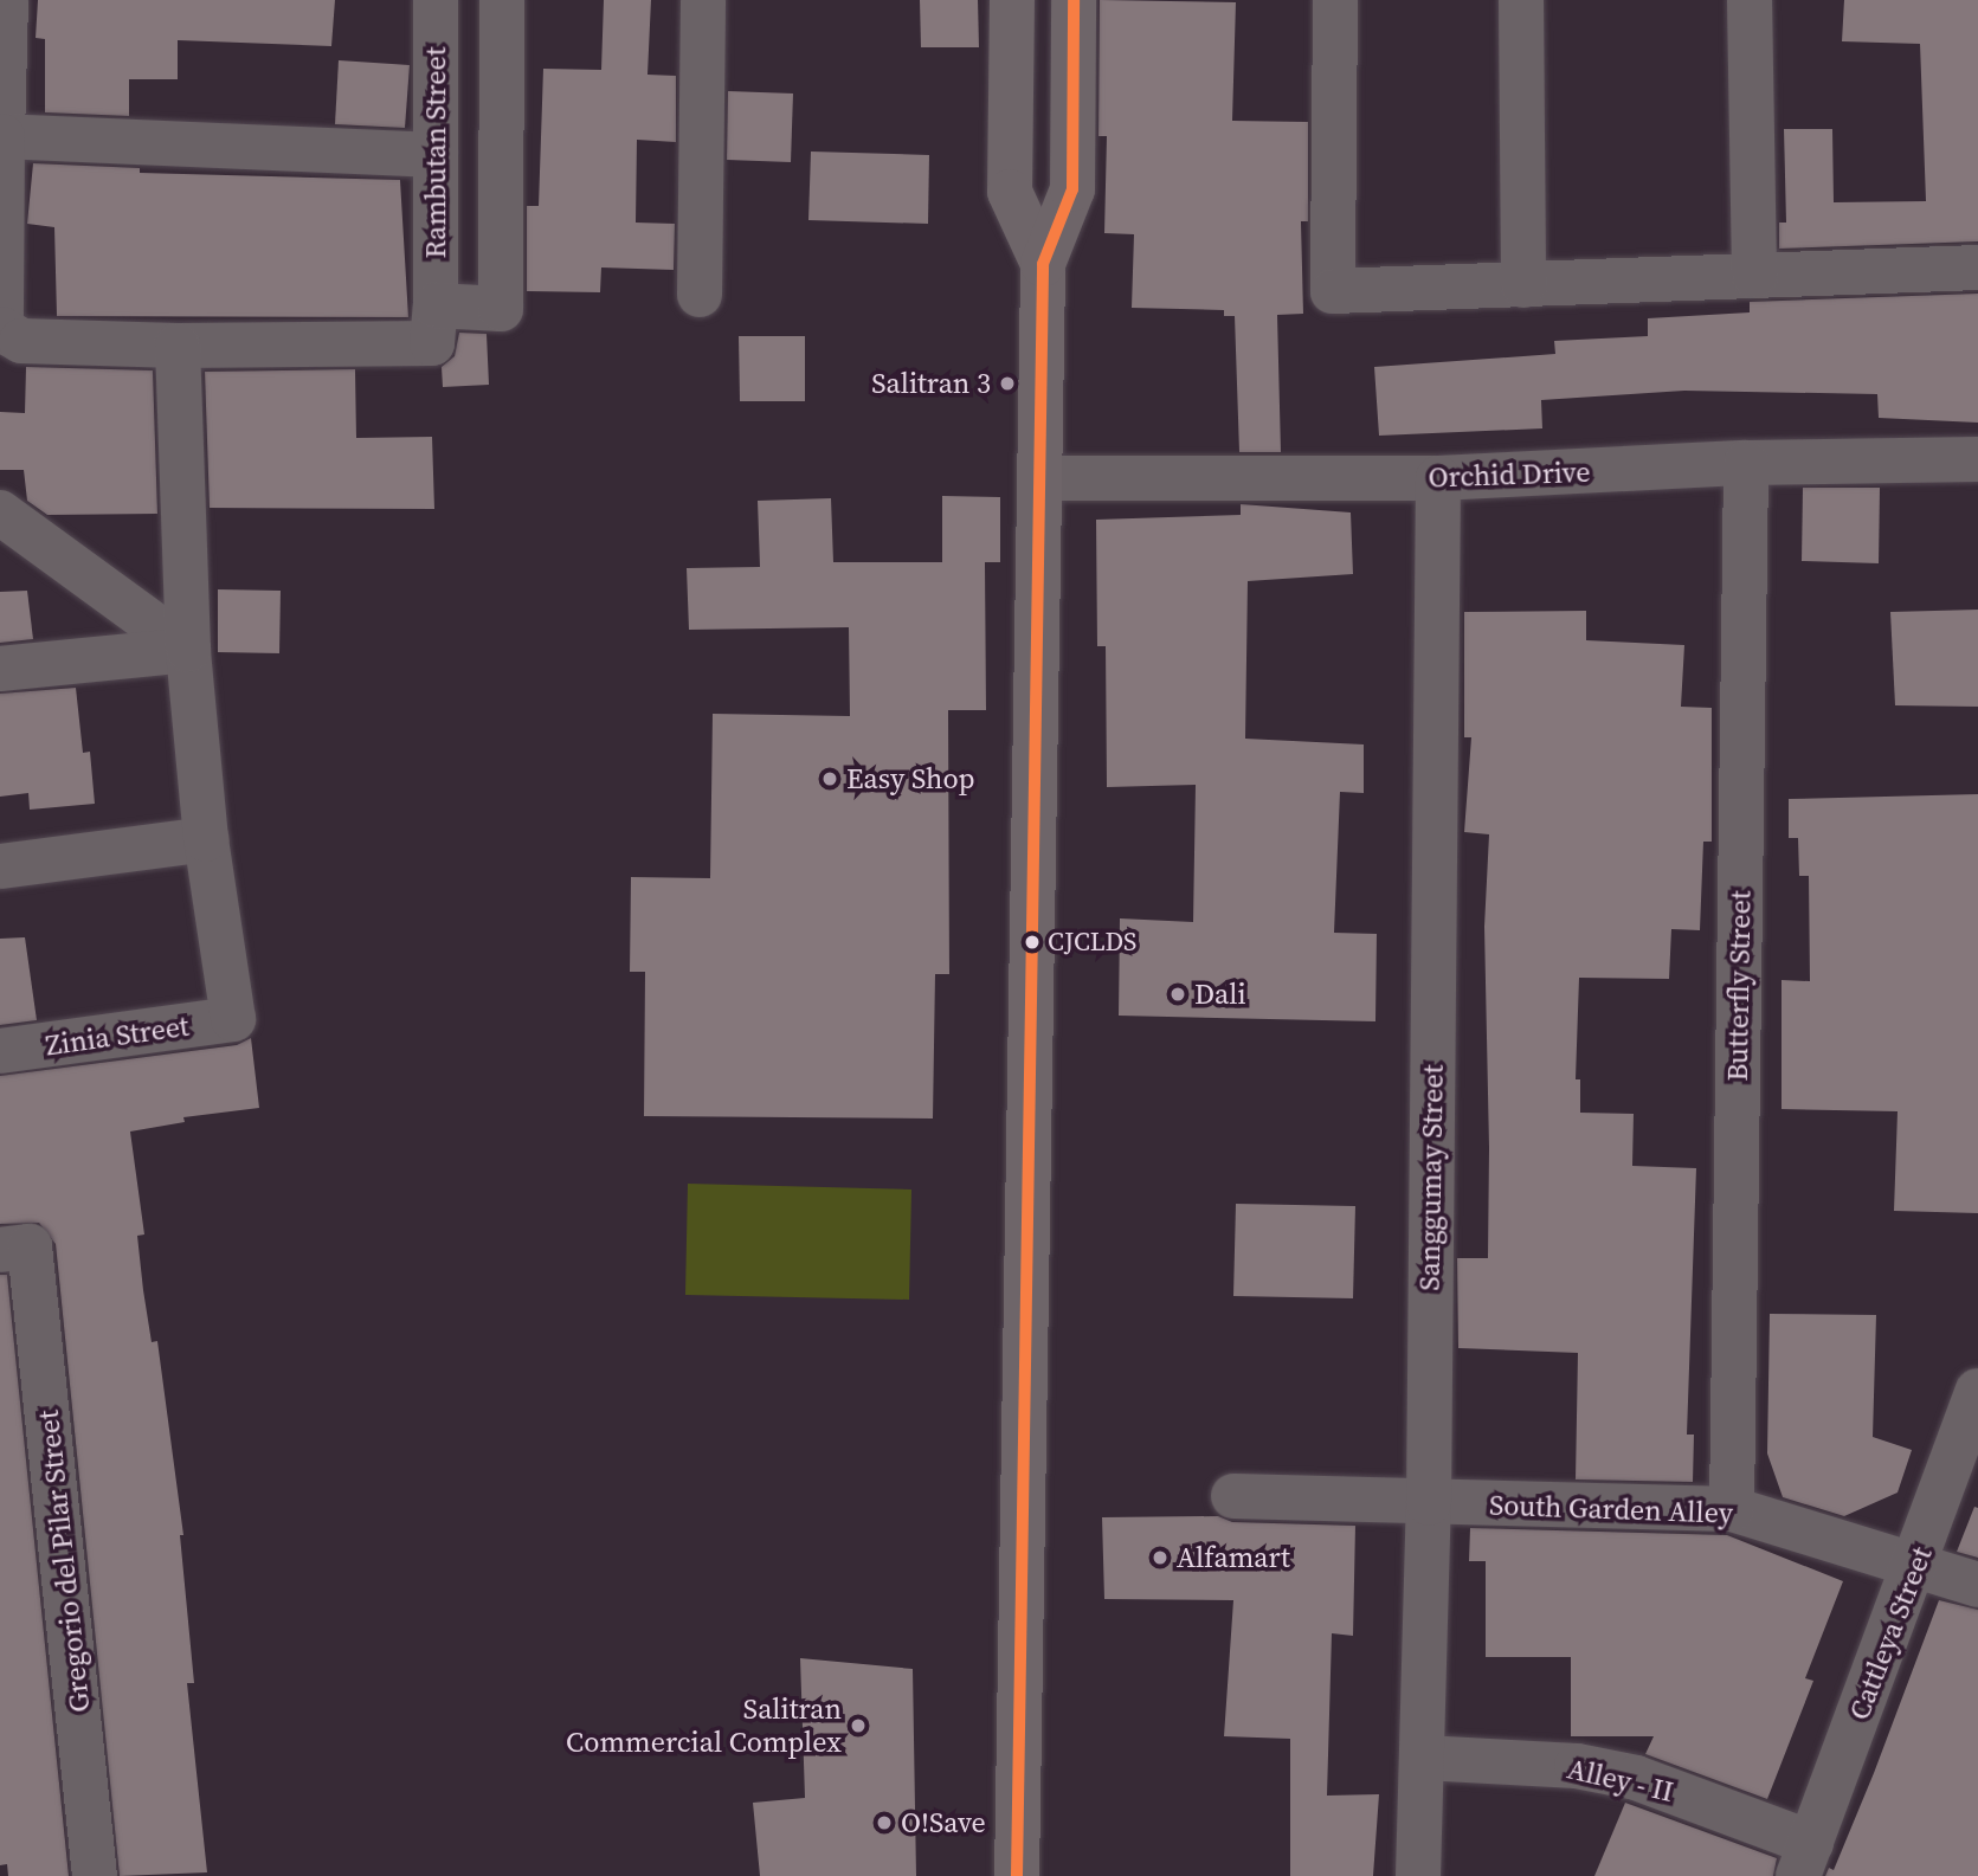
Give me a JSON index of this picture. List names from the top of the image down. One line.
{"streets":{"street":["Rambutan Street","Orchid Drive","Butterfly Street","Zinia Street","Sanggumay Street","South Garden Alley","Gregorio del Pilar Street","Cattleya Street","Alley - II"]},"crossings":[["Orchid Drive","Butterfly Street"],["Orchid Drive","Sanggumay Street"],["Butterfly Street","South Garden Alley"],["Sanggumay Street","South Garden Alley"],["Sanggumay Street","Alley - II"],["South Garden Alley","Cattleya Street"],["Cattleya Street","Alley - II"]],"places":["Salitran 3","Easy Shop","CJCLDS","Dali","Alfamart","Salitran Commercial Complex","O!Save"]}
